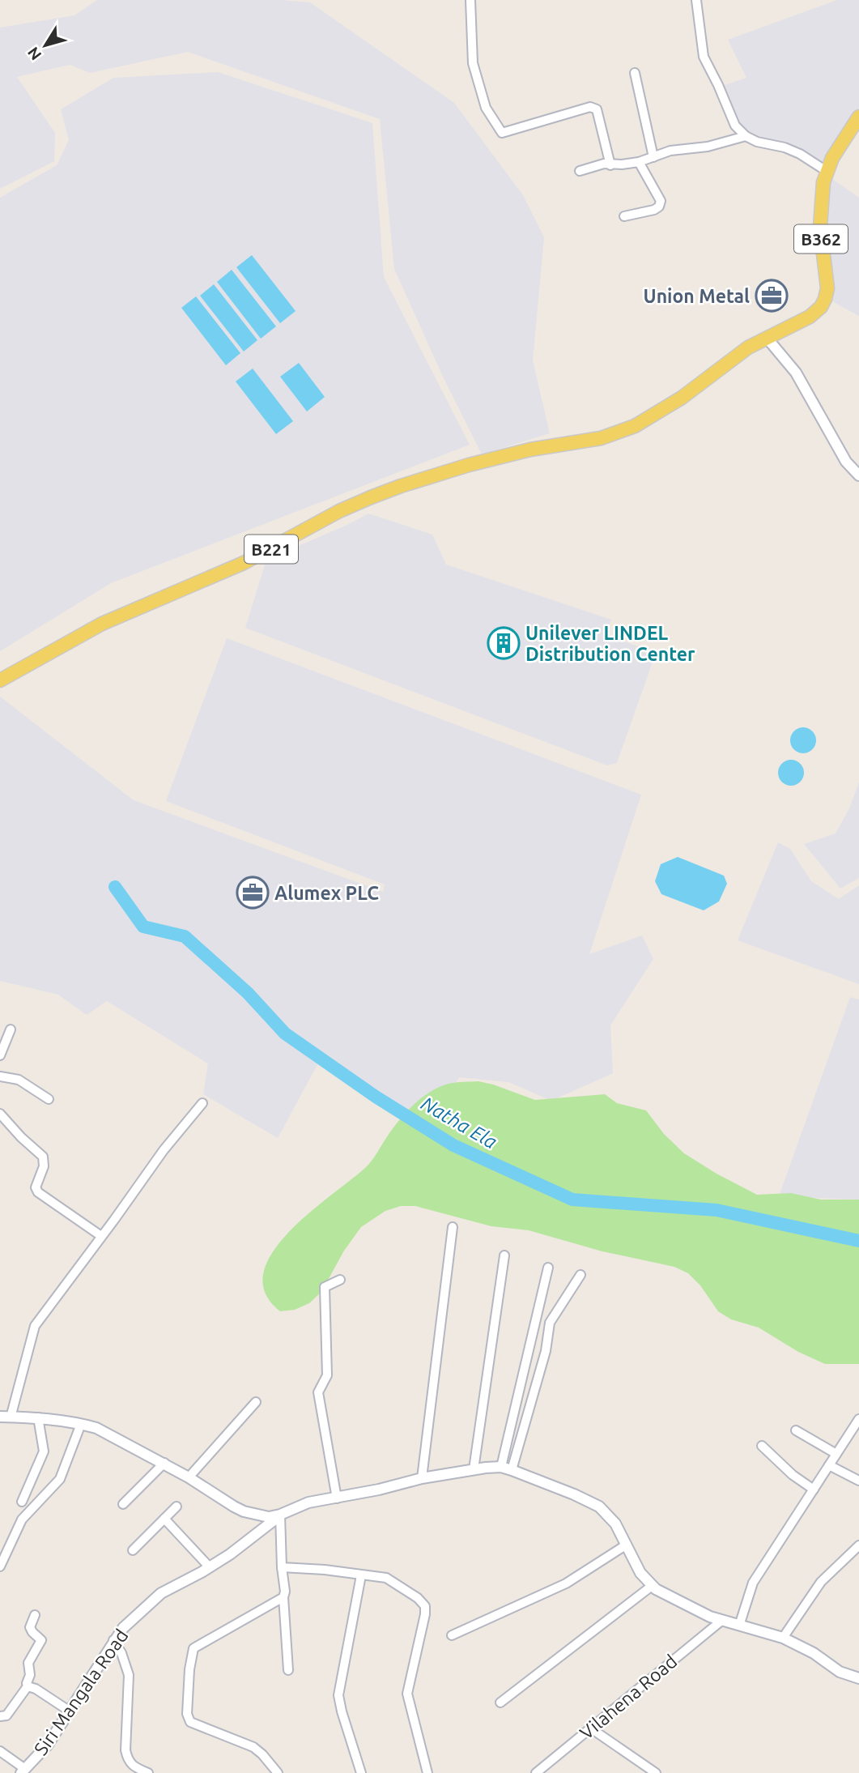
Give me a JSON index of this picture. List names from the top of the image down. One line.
{"streets":{"main road":["B362","B221"],"street":["Siri Mangala Road","Vilahena Road"]},"crossings":[["B362","B221"]],"water":["Natha Ela"],"places":{"office":["Union Metal","Alumex PLC"],"building":["Unilever LINDEL Distribution Center"]},"north":"bottom left"}
